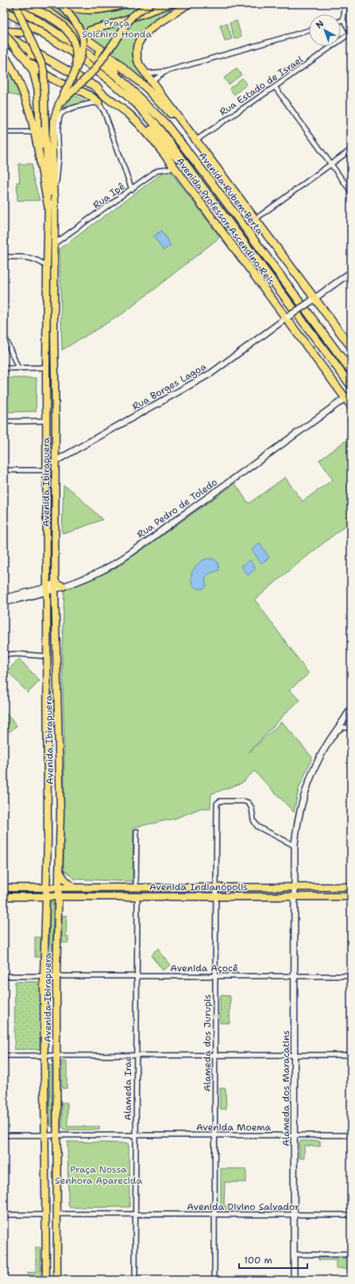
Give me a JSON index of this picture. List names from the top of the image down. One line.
{"streets":{"highway":["Avenida Rubem Berta","Avenida Professor Ascendino Reis"],"main road":["Avenida Ibirapuera","Avenida Indianópolis"],"street":["Rua Estado de Israel","Rua Ipê","Rua Borges Lagoa","Rua Pedro de Toledo","Avenida Açocê","Alameda dos Jurupis","Alameda Iraé","Alameda dos Maracatins","Avenida Moema","Avenida Divino Salvador"]},"crossings":[["Rua Ipê","Avenida Professor Ascendino Reis"],["Rua Ipê","Avenida Ibirapuera"],["Avenida Professor Ascendino Reis","Rua Borges Lagoa"],["Avenida Professor Ascendino Reis","Rua Pedro de Toledo"],["Rua Borges Lagoa","Avenida Ibirapuera"],["Avenida Ibirapuera","Avenida Indianópolis"],["Avenida Ibirapuera","Avenida Açocê"],["Avenida Indianópolis","Alameda dos Jurupis"],["Avenida Indianópolis","Alameda Iraé"],["Avenida Indianópolis","Alameda dos Maracatins"],["Avenida Açocê","Alameda dos Jurupis"],["Avenida Açocê","Alameda Iraé"],["Avenida Açocê","Alameda dos Maracatins"],["Alameda dos Jurupis","Avenida Moema"],["Alameda dos Jurupis","Avenida Divino Salvador"],["Alameda Iraé","Avenida Moema"],["Alameda Iraé","Avenida Divino Salvador"],["Alameda dos Maracatins","Avenida Moema"],["Alameda dos Maracatins","Avenida Divino Salvador"]],"parks":["Praça Soichiro Honda","Praça Nossa Senhora Aparecida"],"scale_bar":"100 m","north":"top left"}
